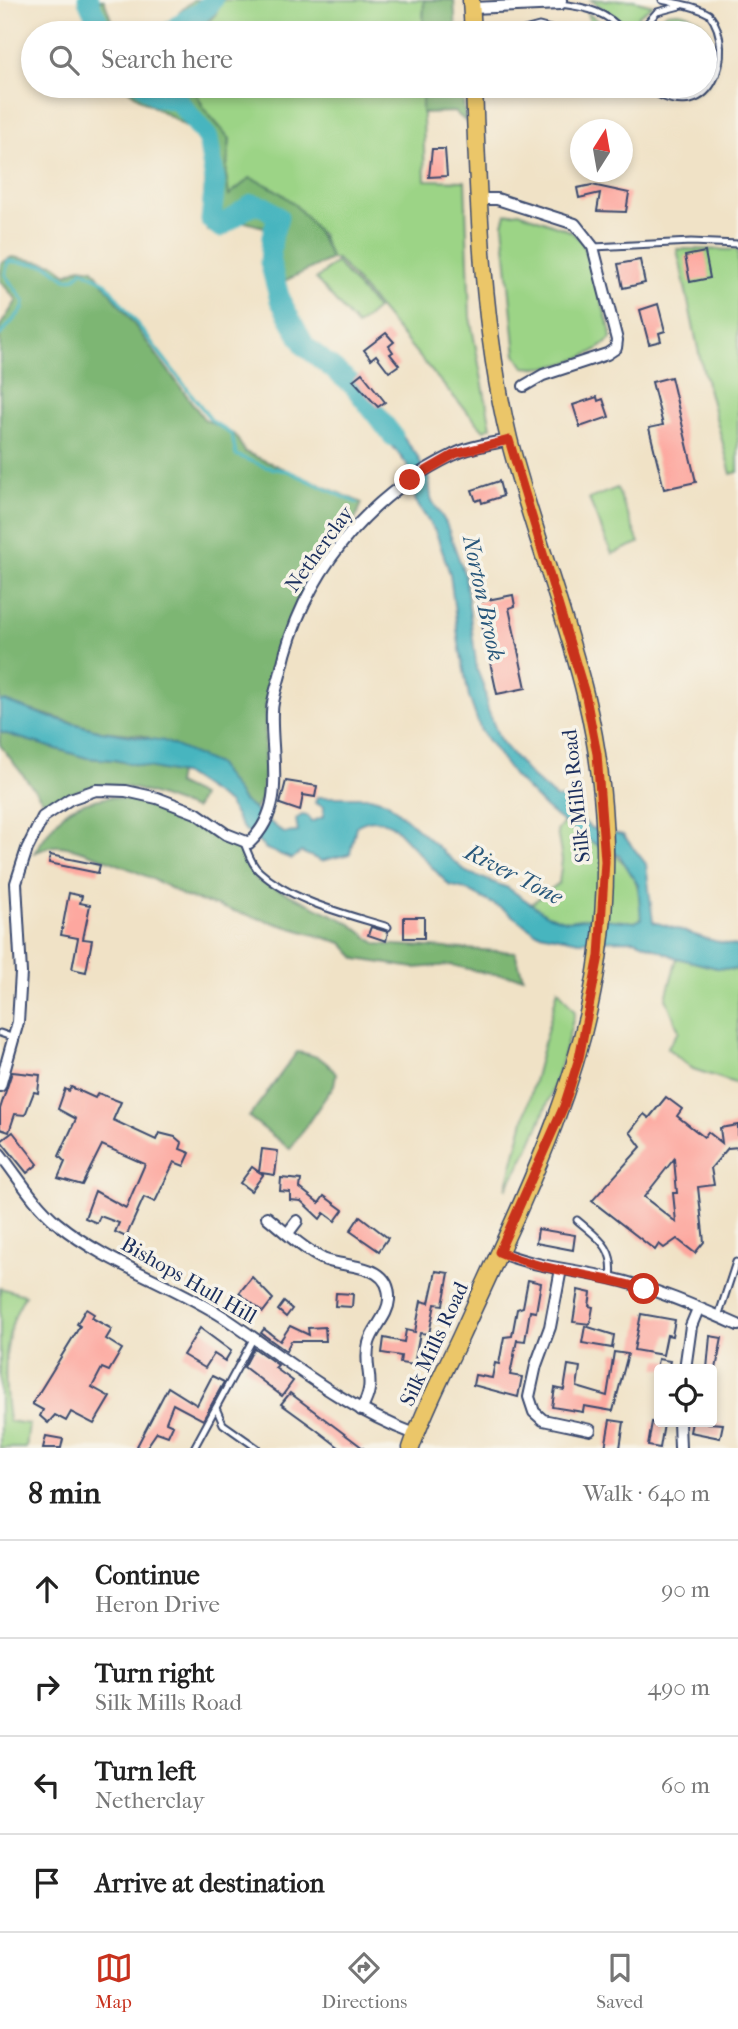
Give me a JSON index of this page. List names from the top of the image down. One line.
{"streets":{"main road":["Silk Mills Road"],"street":["Netherclay","Bishops Hull Hill"]},"crossings":[["Netherclay","Silk Mills Road"],["Silk Mills Road","Bishops Hull Hill"]],"water":["Norton Brook","River Tone"],"north":"top","page":{"search":"Search here","heading":["8 min","Walk · 640 m"],"list":[["Continue","Heron Drive","90 m"],["Turn right","Silk Mills Road","490 m"],["Turn left","Netherclay","60 m"],"Arrive at destination"],"nav":["Map","Directions","Saved"]}}
